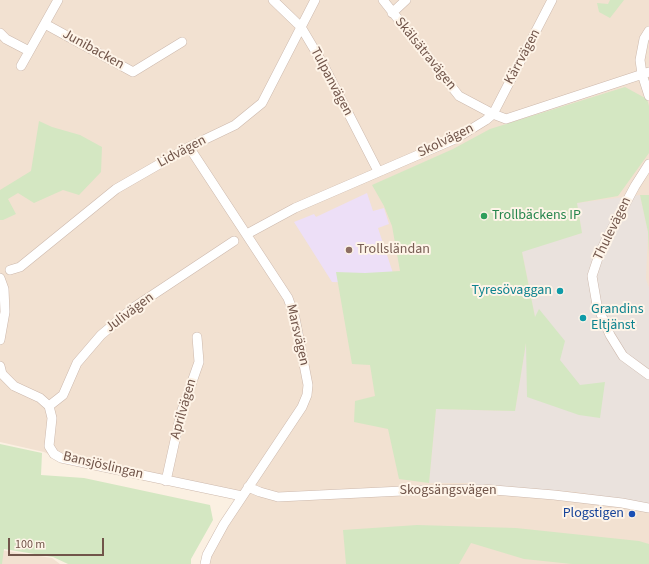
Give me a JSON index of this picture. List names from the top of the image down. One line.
{"streets":{"street":["Junibacken","Skälsätravägen","Kärrvägen","Tulpanvägen","Skolvägen","Lidvägen","Thulevägen","Julivägen","Marsvägen","Aprilvägen","Bansjöslingan","Skogsängsvägen"]},"crossings":[["Skälsätravägen","Kärrvägen"],["Skälsätravägen","Skolvägen"],["Kärrvägen","Skolvägen"],["Tulpanvägen","Skolvägen"],["Tulpanvägen","Lidvägen"],["Skolvägen","Marsvägen"],["Lidvägen","Marsvägen"],["Julivägen","Bansjöslingan"],["Marsvägen","Bansjöslingan"],["Marsvägen","Skogsängsvägen"],["Aprilvägen","Bansjöslingan"]],"places":["Trollbäckens IP","Trollsländan","Tyresövaggan","Grandins Eltjänst","Plogstigen"],"scale_bar":"100 m"}
